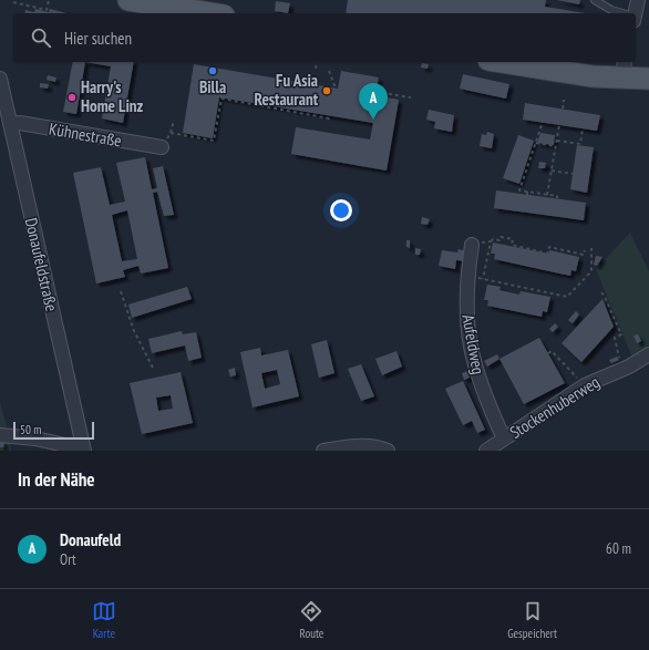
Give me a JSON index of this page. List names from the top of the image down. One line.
{"streets":{"street":["Kühnestraße","Donaufeldstraße","Aufeldweg","Stockenhuberweg"]},"crossings":[["Kühnestraße","Donaufeldstraße"],["Aufeldweg","Stockenhuberweg"]],"places":["Billa","Fu Asia Restaurant","Harry's Home Linz"],"scale_bar":"50 m","page":{"search":"Hier suchen","pins":"A","scale":"50 m","heading":"In der Nähe","list":[{"mark":"A","name":"Donaufeld","note":"Ort","value":"60 m"}],"nav":["Karte","Route","Gespeichert"]}}
